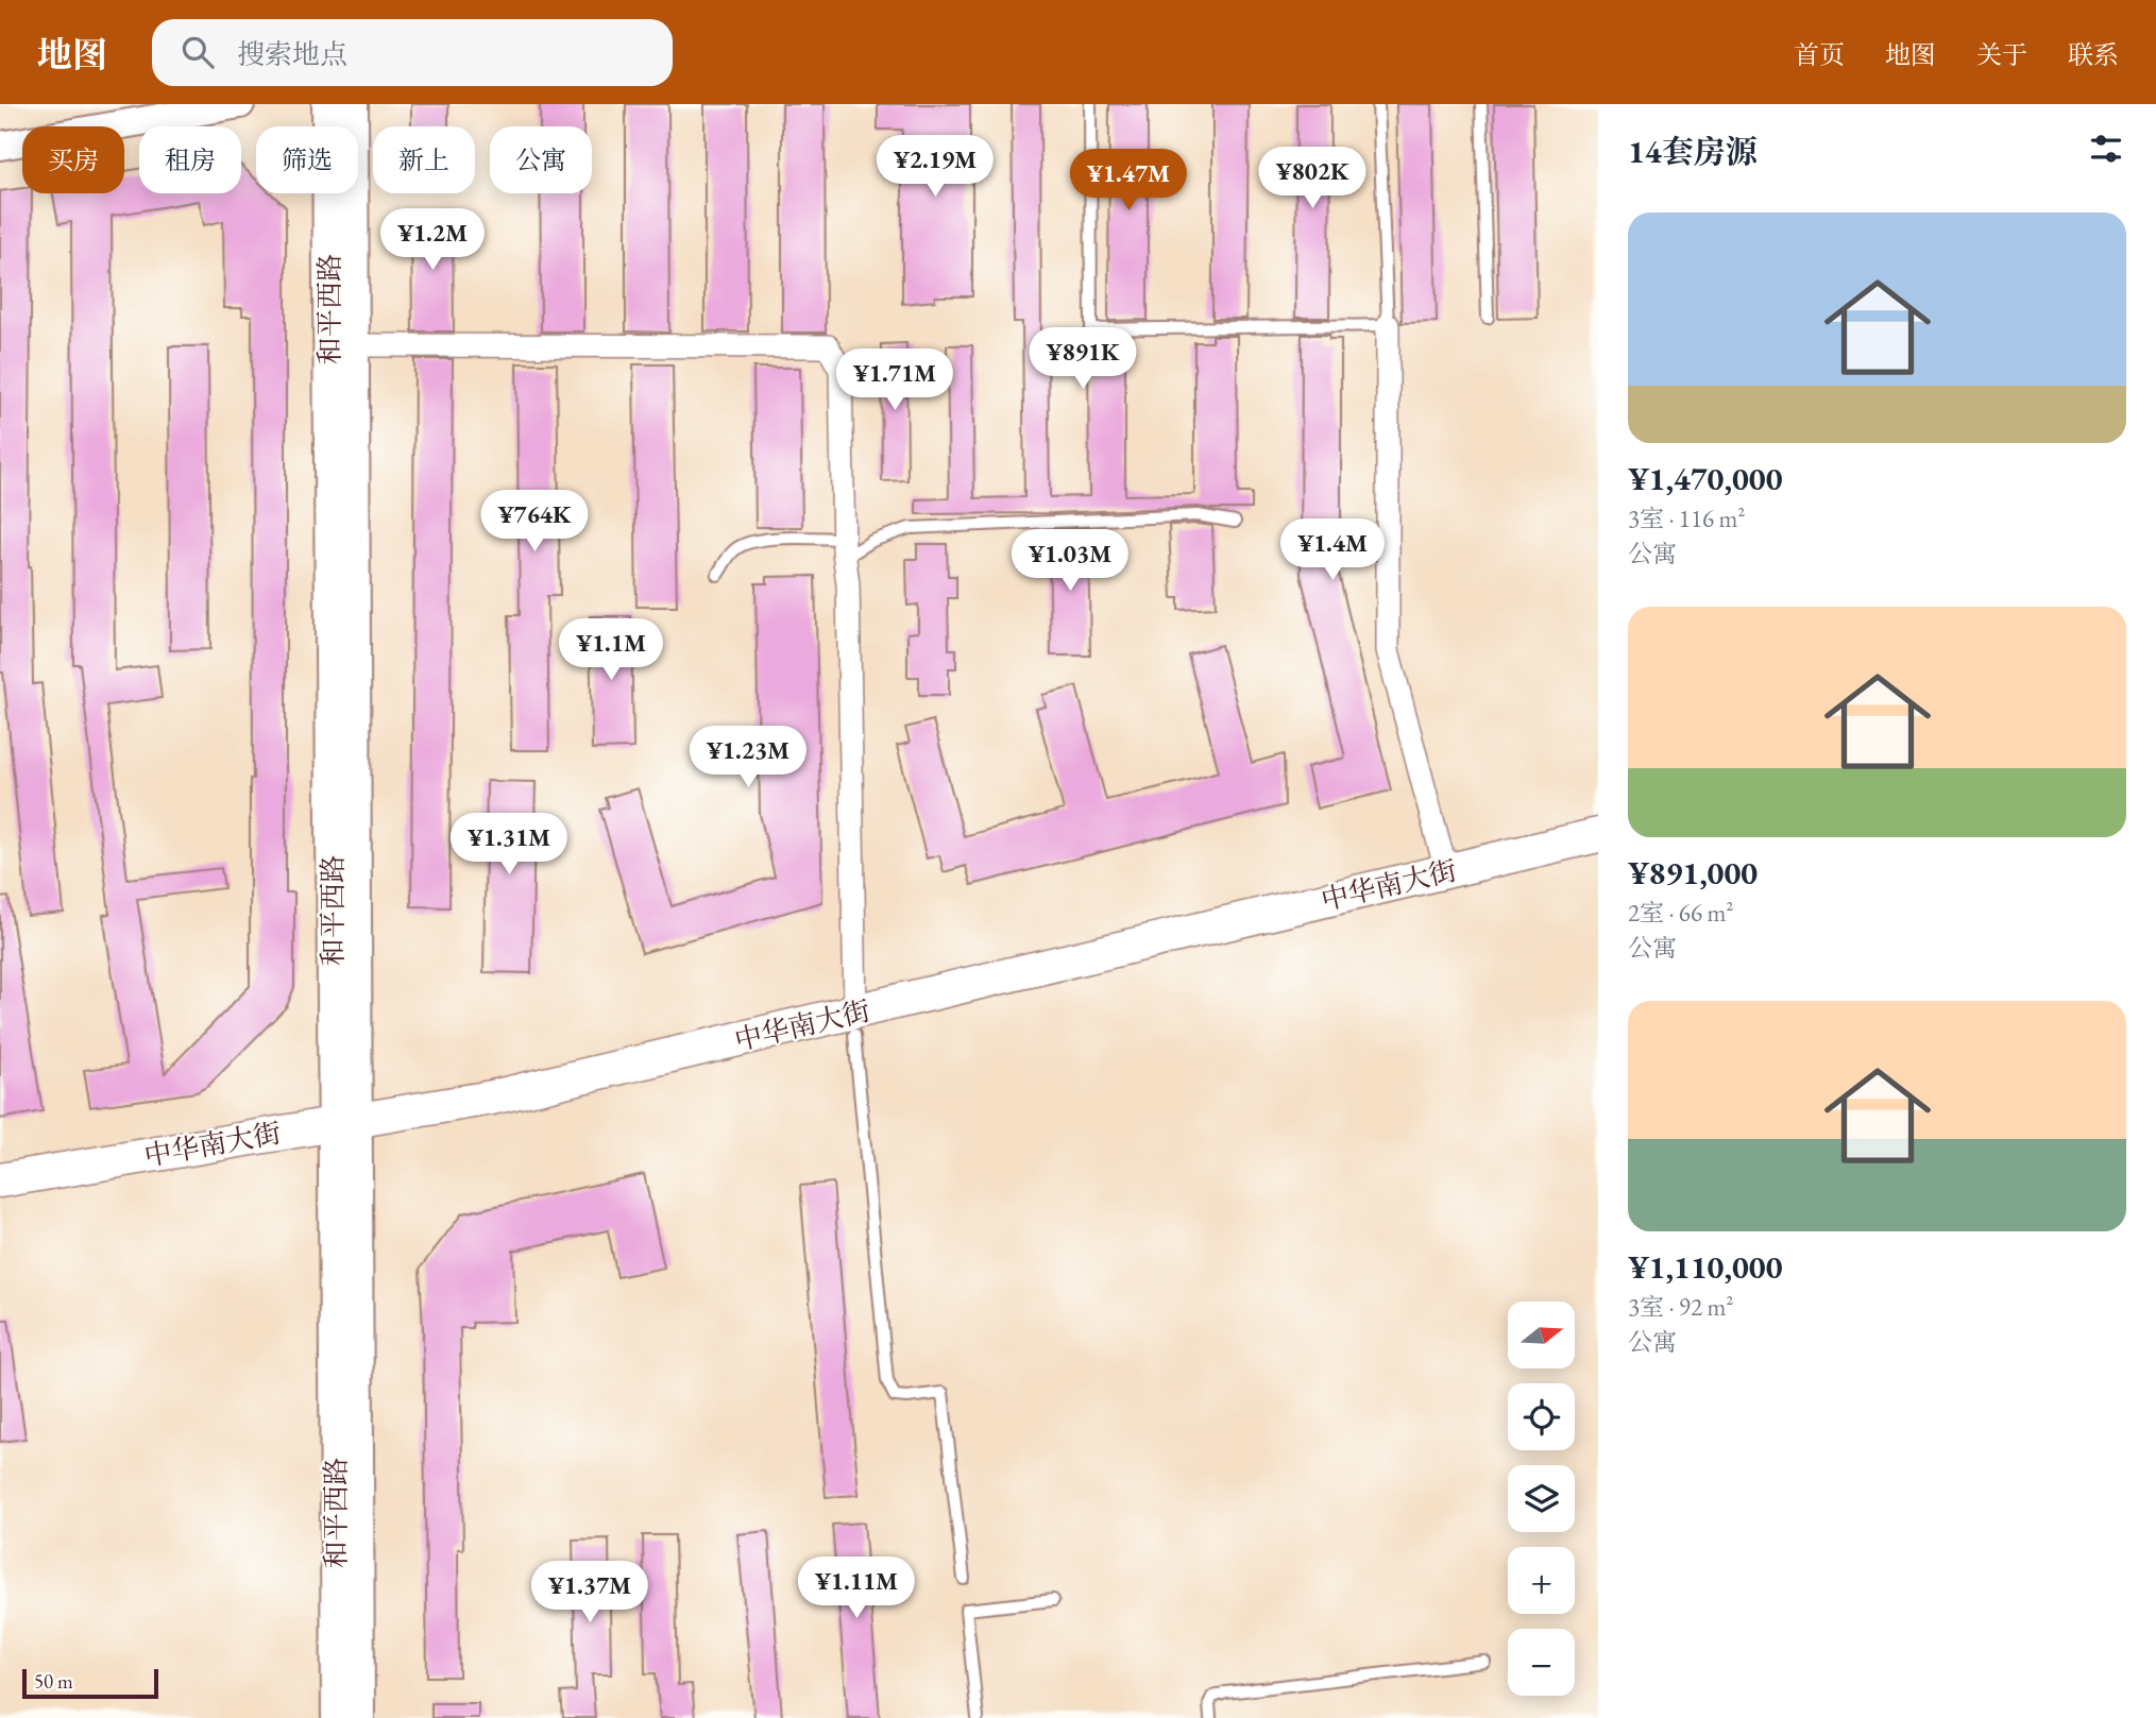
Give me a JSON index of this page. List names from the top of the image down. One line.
{"streets":{"main road":["和平西路","中华南大街"]},"crossings":[["和平西路","中华南大街"]],"scale_bar":"50 m","north":"right","page":{"header":"地图","search":"搜索地点","nav":["首页","地图","关于","联系"],"heading":"14套房源","chip":["买房","租房","筛选","新上","公寓"],"price":["¥2.19M","¥802K","¥1.47M","¥1.2M","¥891K","¥1.71M","¥764K","¥1.4M","¥1.03M","¥1.1M","¥1.23M","¥1.31M","¥1.11M","¥1.37M"],"list":[{"name":"¥1,470,000","note":"3室 · 116 m² · 公寓"},{"name":"¥891,000","note":"2室 · 66 m² · 公寓"},{"name":"¥1,110,000","note":"3室 · 92 m² · 公寓"}],"map_buttons":["+","−"],"scale":"50 m"}}
